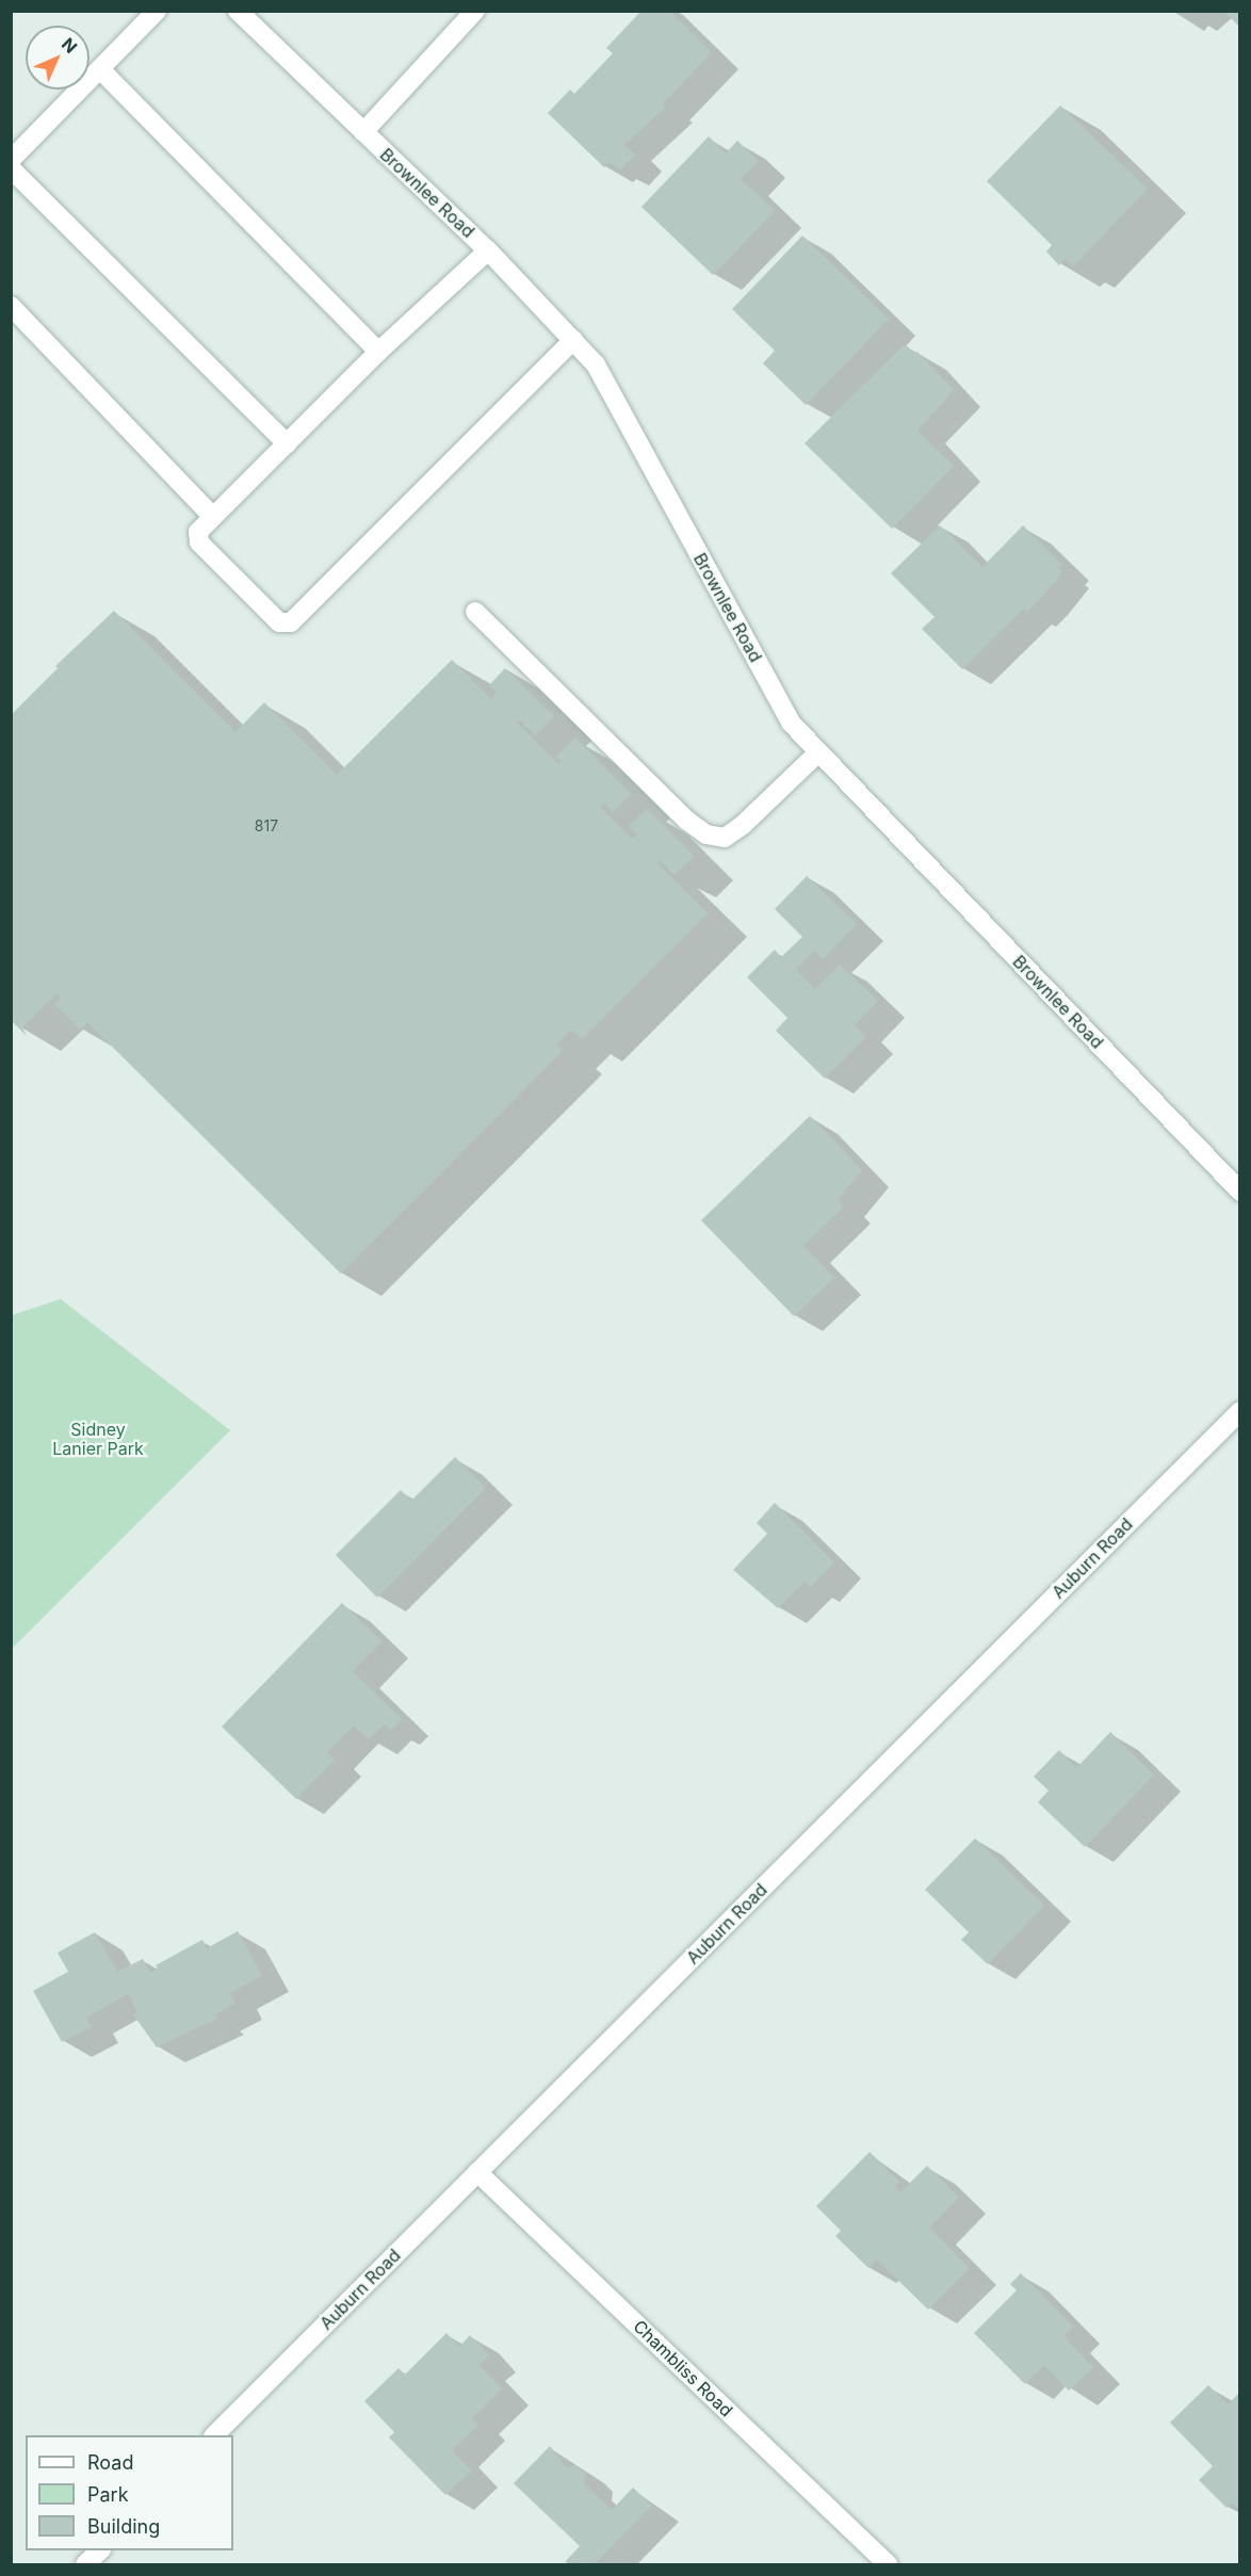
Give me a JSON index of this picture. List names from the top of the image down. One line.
{"streets":{"street":["Brownlee Road","Auburn Road","Chambliss Road"]},"crossings":[["Auburn Road","Chambliss Road"]],"parks":["Sidney Lanier Park"],"house_numbers":["817"],"legend":["Road","Park","Building"],"north":"top right"}
